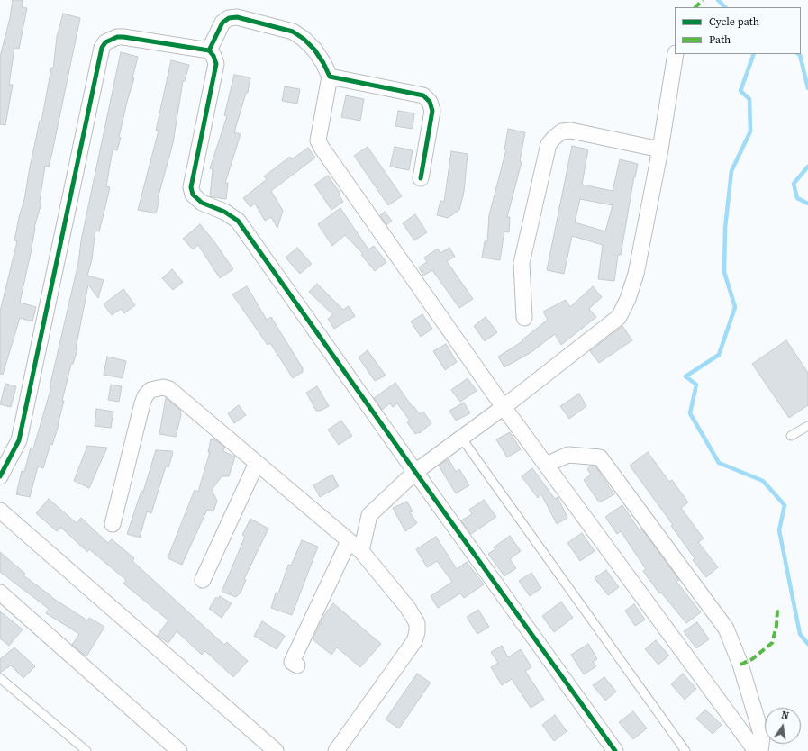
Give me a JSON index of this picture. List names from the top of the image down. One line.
{"legend":["Cycle path","Path"],"north":"top"}
